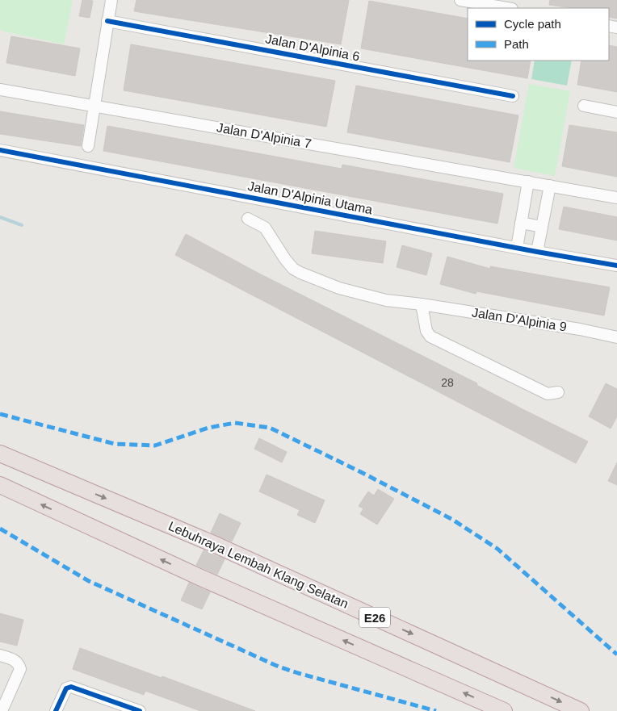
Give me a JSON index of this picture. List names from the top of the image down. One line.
{"streets":{"highway":["Lebuhraya Lembah Klang Selatan","E26"],"street":["Jalan D'Alpinia 6","Jalan D'Alpinia 7","Jalan D'Alpinia Utama","Jalan D'Alpinia 9"]},"house_numbers":["28"],"legend":["Cycle path","Path"]}
